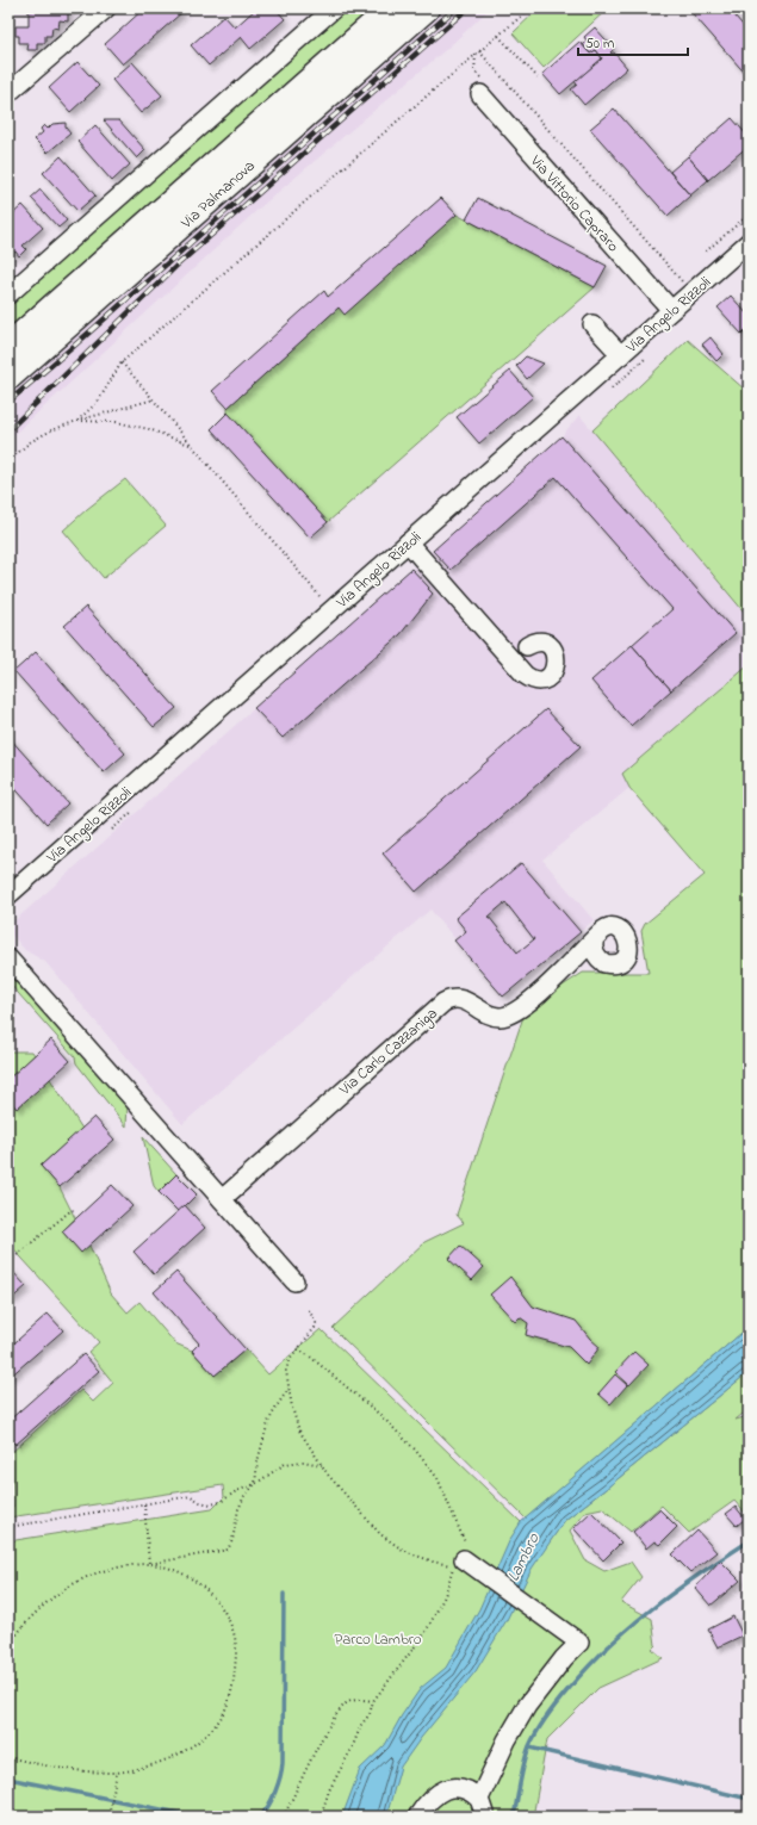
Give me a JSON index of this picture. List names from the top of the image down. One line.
{"streets":{"highway":["Via Palmanova"],"street":["Via Vittorio Capraro","Via Angelo Rizzoli","Via Carlo Cazzaniga"]},"crossings":[["Via Vittorio Capraro","Via Angelo Rizzoli"]],"water":["Lambro"],"parks":["Parco Lambro"],"scale_bar":"50 m"}
